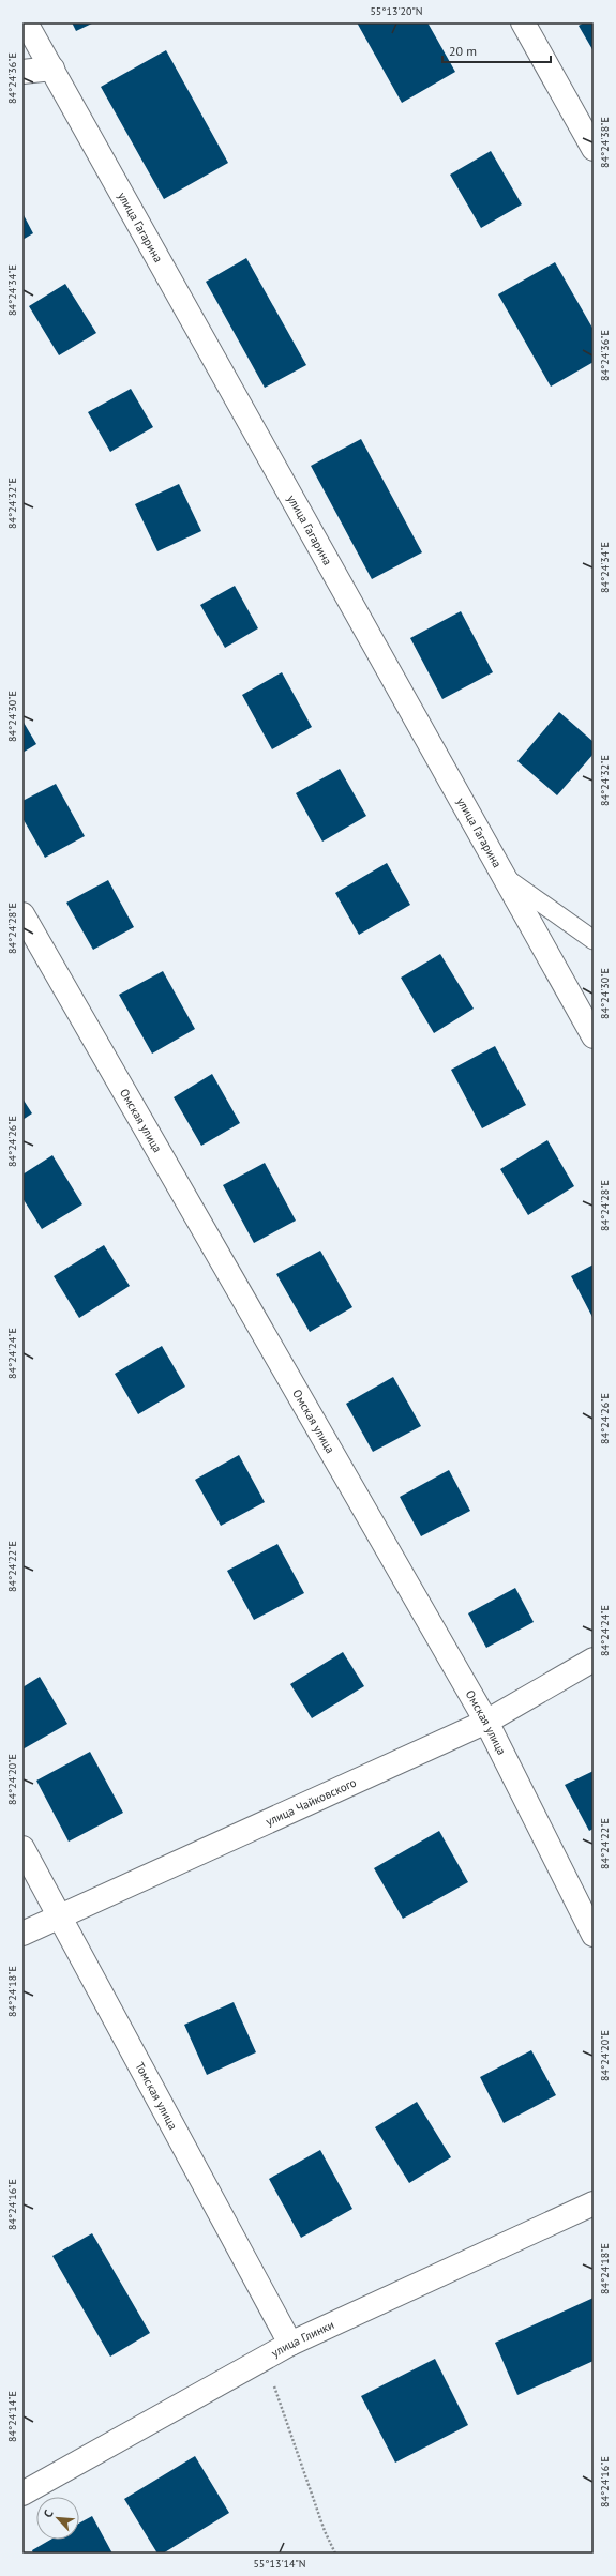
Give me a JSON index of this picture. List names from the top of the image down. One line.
{"streets":{"street":["улица Гагарина","Омская улица","улица Чайковского","Томская улица","улица Глинки"]},"crossings":[["Омская улица","улица Чайковского"],["улица Чайковского","Томская улица"],["Томская улица","улица Глинки"]],"scale_bar":"20 m","north":"top left","coordinates":["55°13'20\"N","84°24'36\"E","84°24'38\"E","84°24'34\"E","84°24'32\"E","84°24'30\"E","84°24'28\"E","84°24'26\"E","84°24'24\"E","84°24'22\"E","84°24'20\"E","84°24'18\"E","84°24'16\"E","84°24'14\"E","55°13'14\"N"]}
